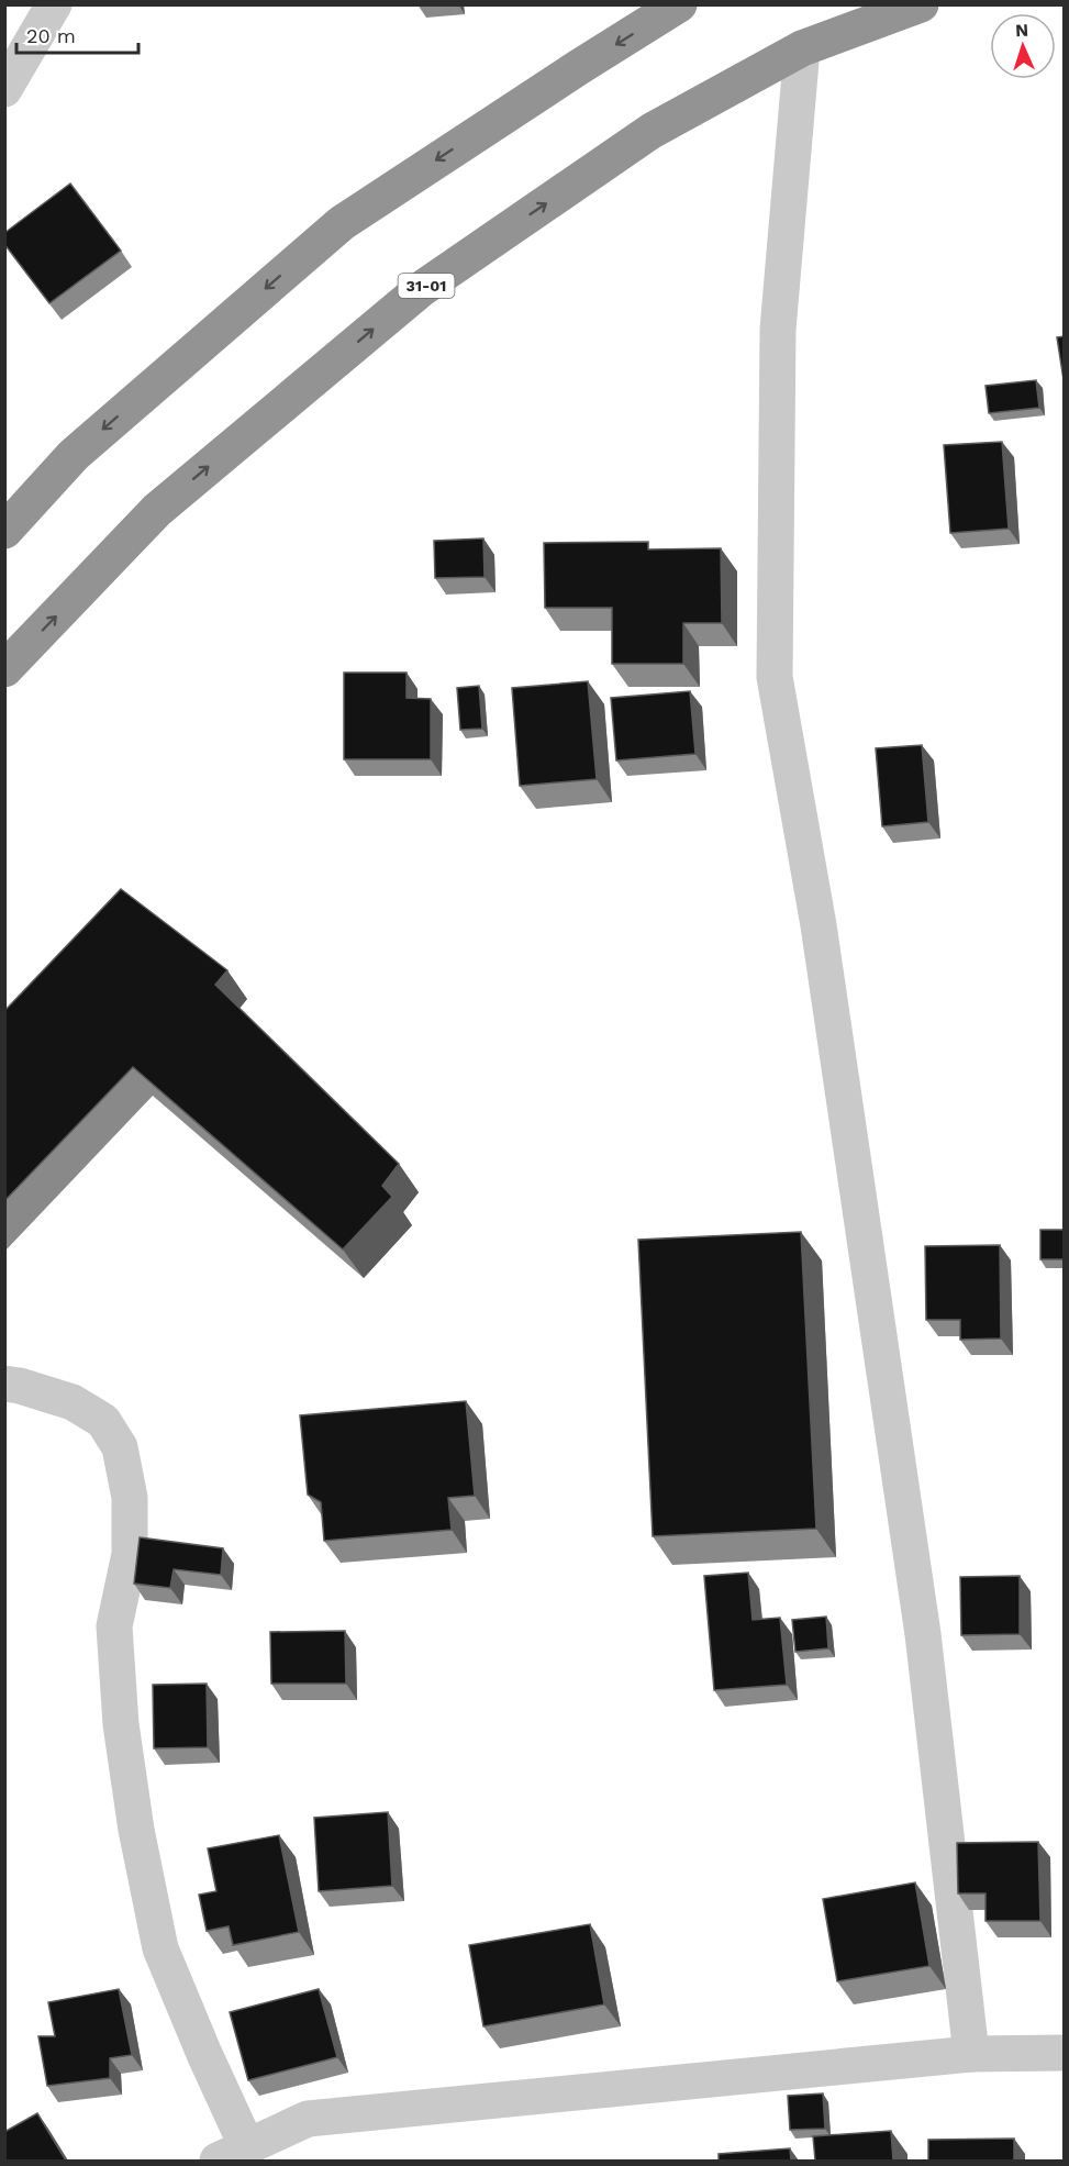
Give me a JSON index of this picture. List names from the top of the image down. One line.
{"streets":{"highway":["31-01"]},"scale_bar":"20 m","north":"top"}
